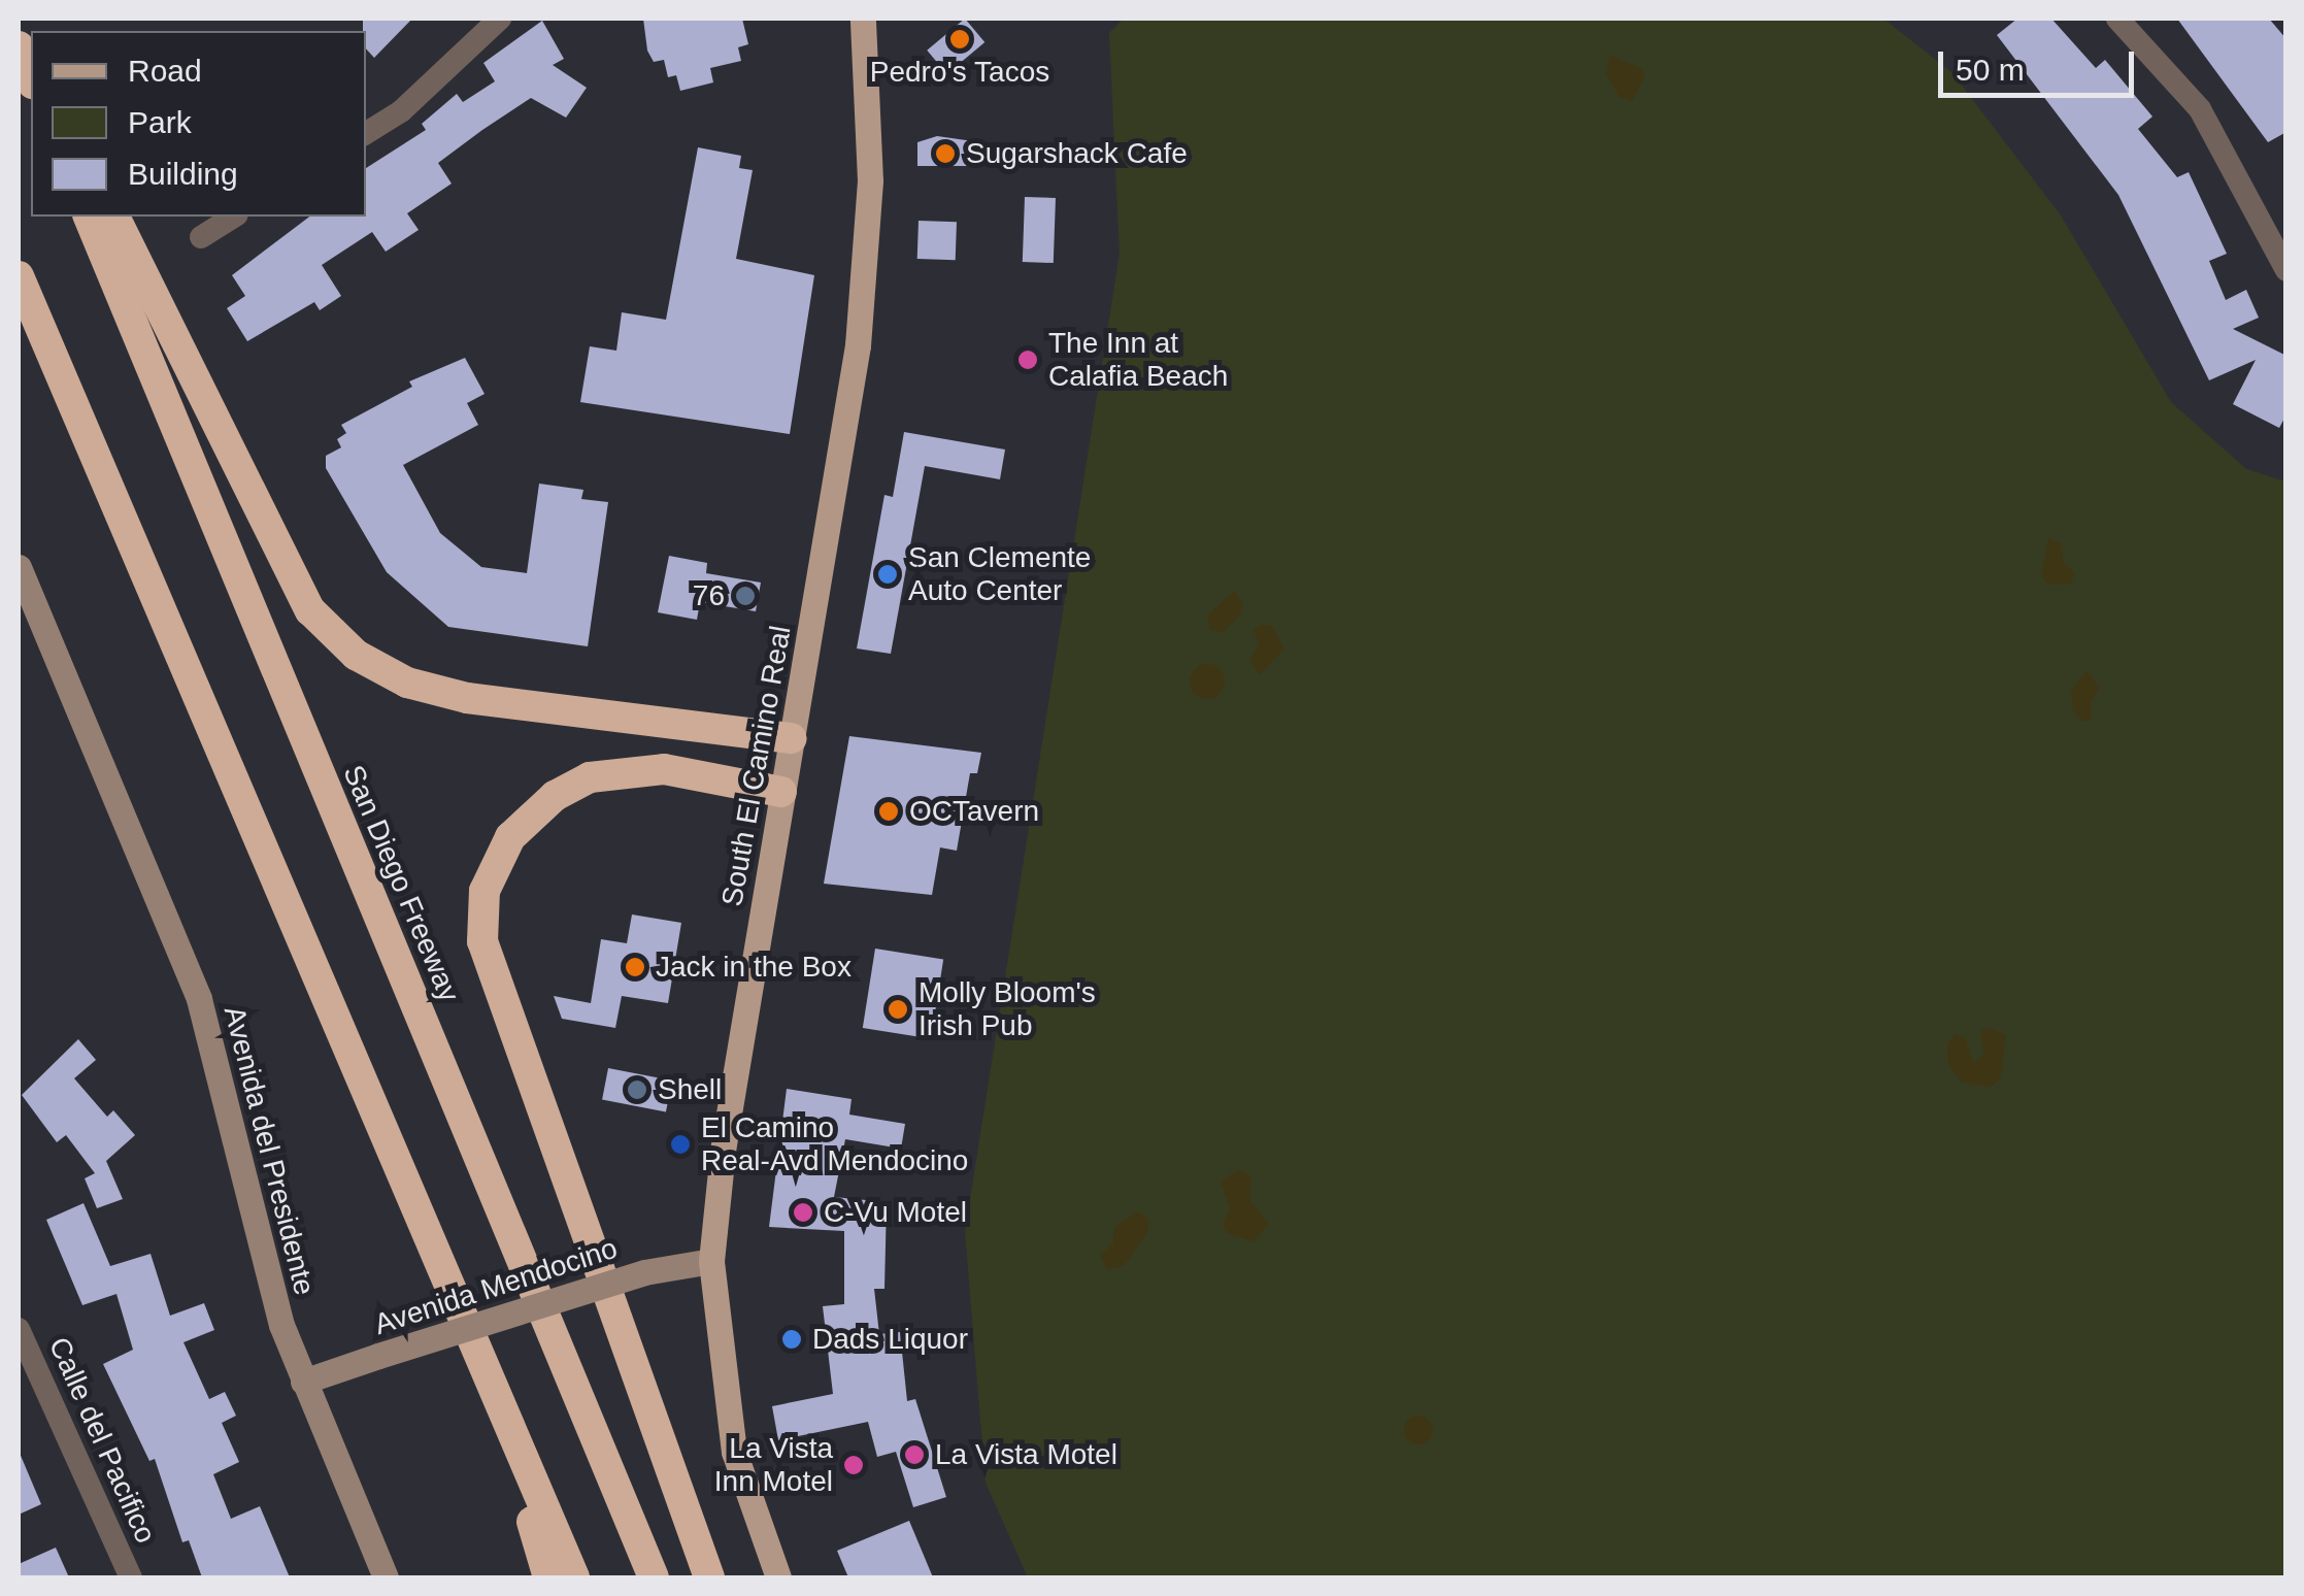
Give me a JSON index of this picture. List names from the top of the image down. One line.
{"streets":{"highway":["San Diego Freeway"],"main road":["South El Camino Real","Avenida del Presidente","Avenida Mendocino"],"street":["Calle del Pacifico"]},"crossings":[["South El Camino Real","Avenida Mendocino"],["Avenida del Presidente","Avenida Mendocino"]],"places":["Pedro's Tacos","Sugarshack Cafe","The Inn at Calafia Beach","San Clemente Auto Center","76","OCTavern","Jack in the Box","Molly Bloom's Irish Pub","Shell","El Camino Real-Avd Mendocino","C-Vu Motel","Dads Liquor","La Vista Motel","La Vista Inn Motel"],"legend":["Road","Park","Building"],"scale_bar":"50 m"}
